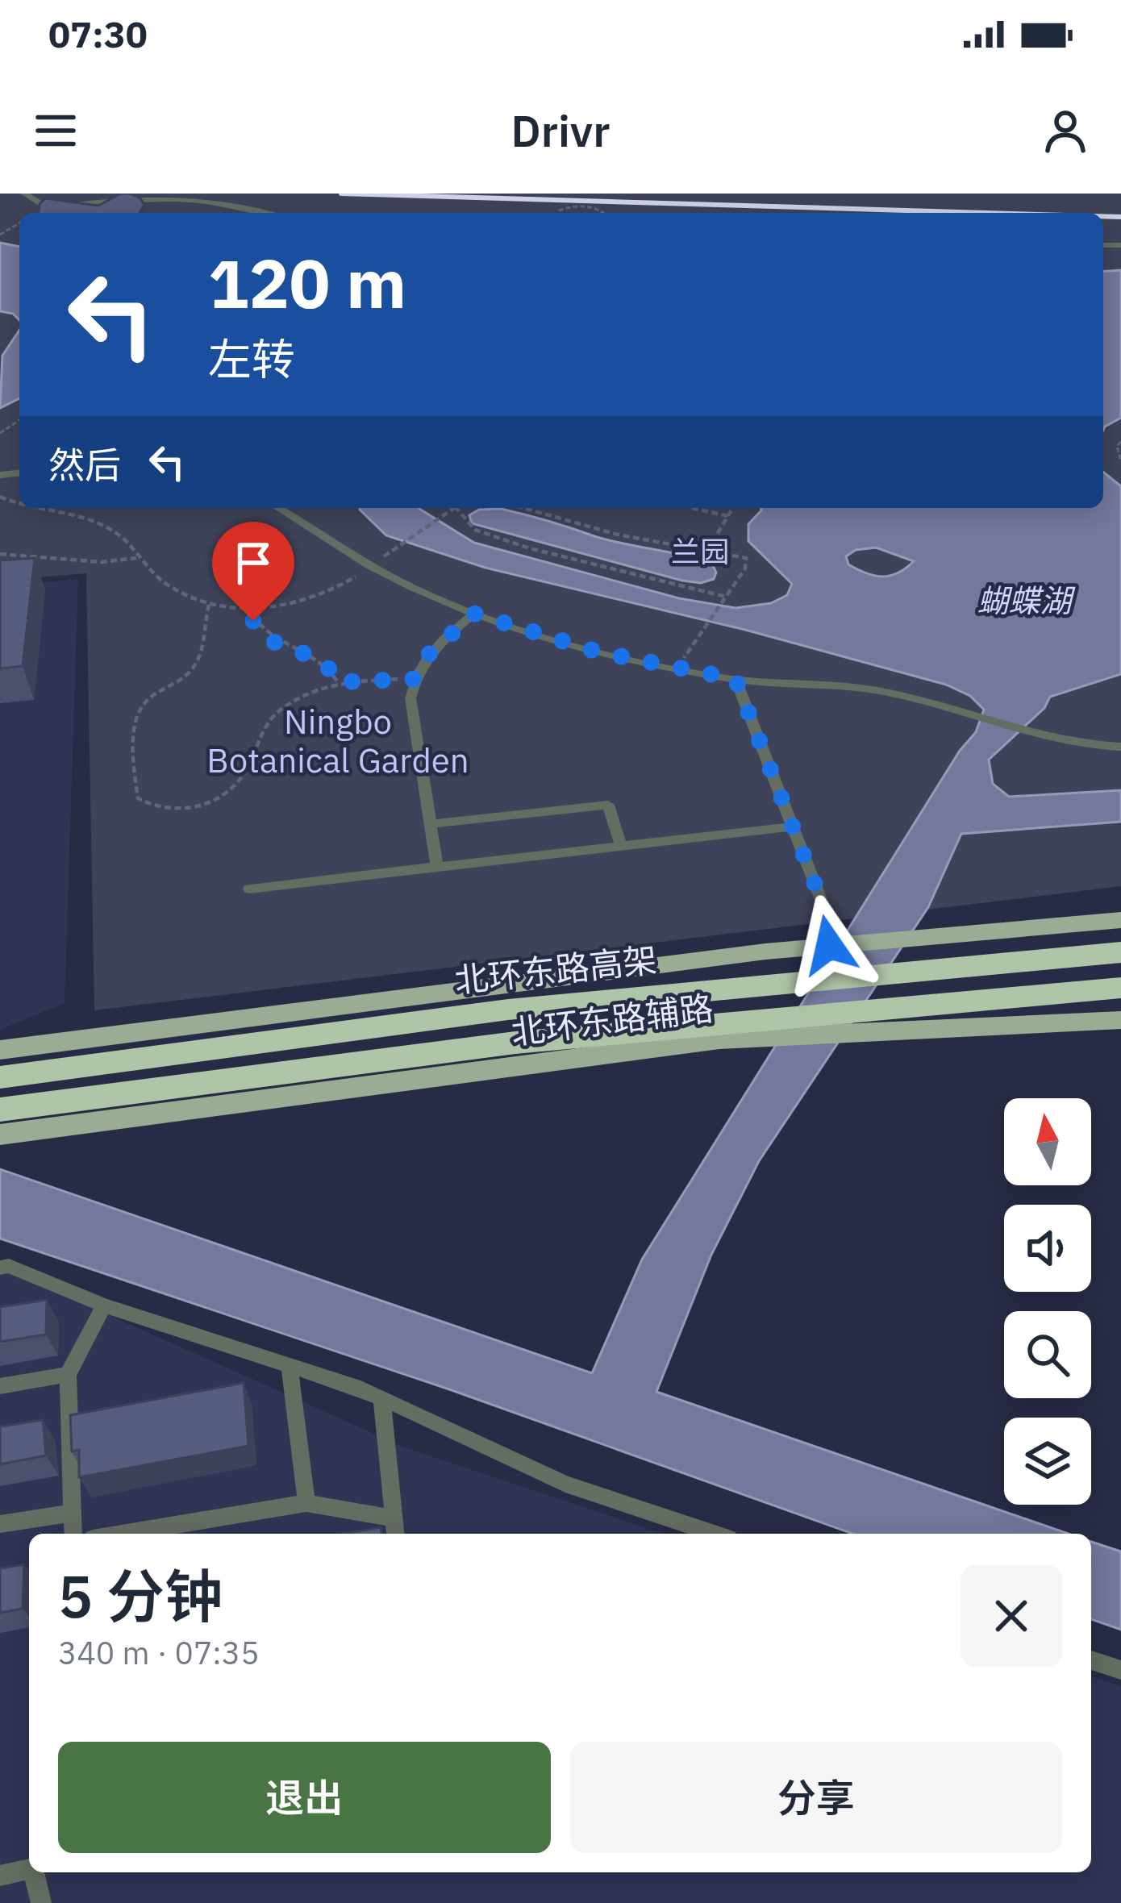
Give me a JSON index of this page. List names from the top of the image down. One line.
{"streets":{"highway":["北环东路高架"],"main road":["北环东路辅路"]},"water":["蝴蝶湖"],"parks":["兰园","Ningbo Botanical Garden"],"north":"top","page":{"status":"07:30","header":"Drivr","turn":["120 m","左转"],"then":"然后","heading":["5 分钟","340 m · 07:35"],"buttons":["退出","分享"]}}
